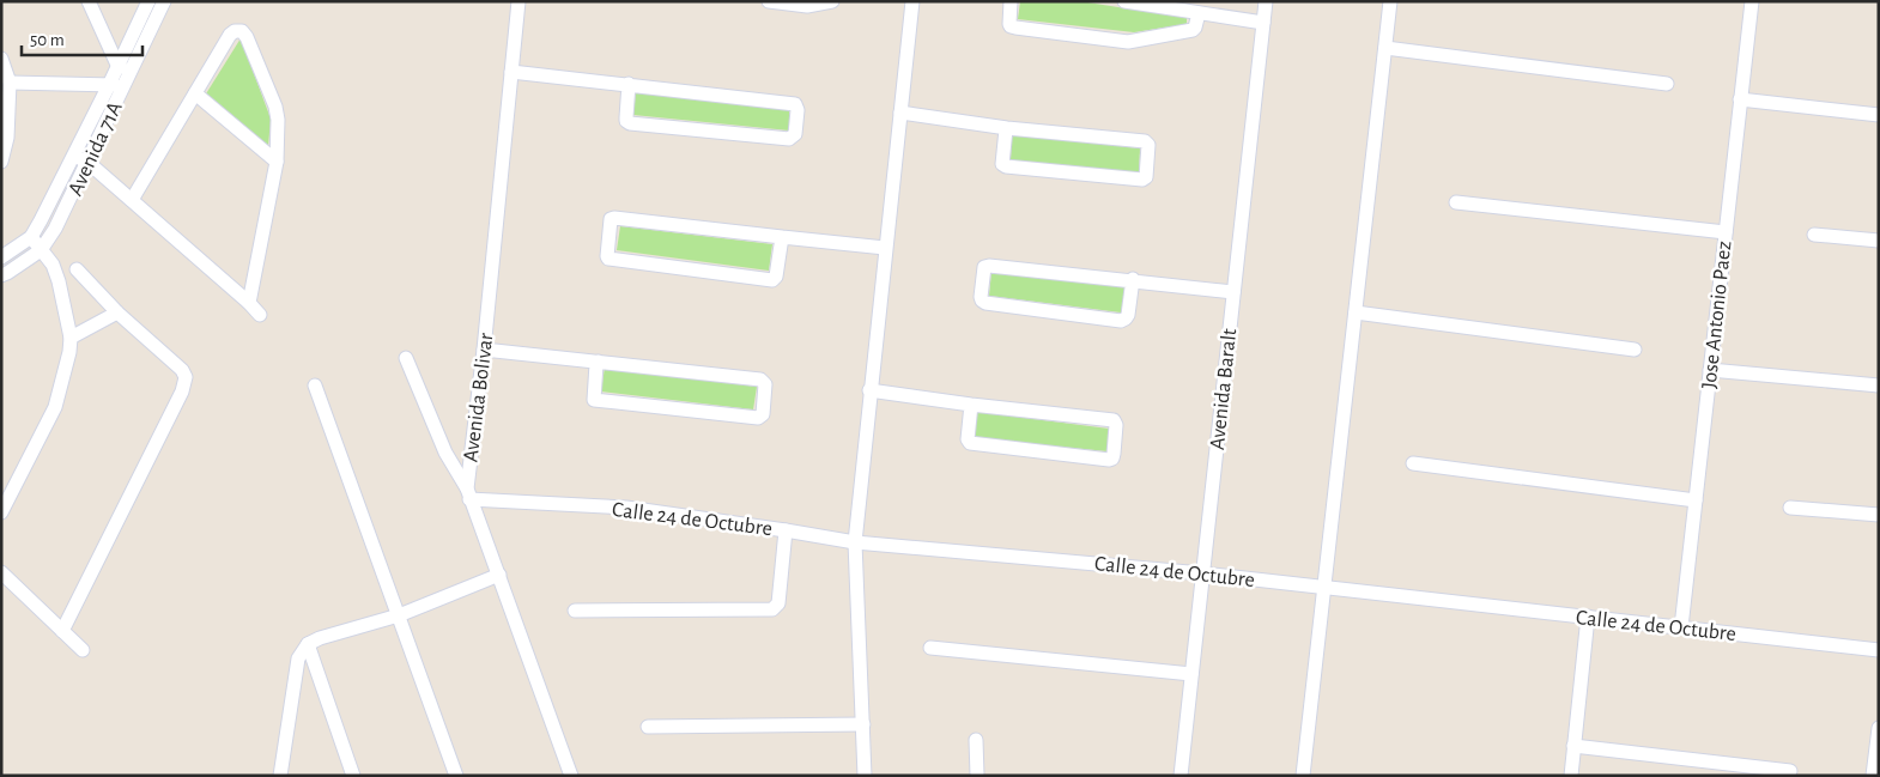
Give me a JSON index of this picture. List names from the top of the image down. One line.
{"streets":{"street":["Avenida 71A","Jose Antonio Paez","Avenida Baralt","Avenida Bolivar","Calle 24 de Octubre"]},"crossings":[["Jose Antonio Paez","Calle 24 de Octubre"],["Avenida Baralt","Calle 24 de Octubre"],["Avenida Bolivar","Calle 24 de Octubre"]],"scale_bar":"50 m"}
